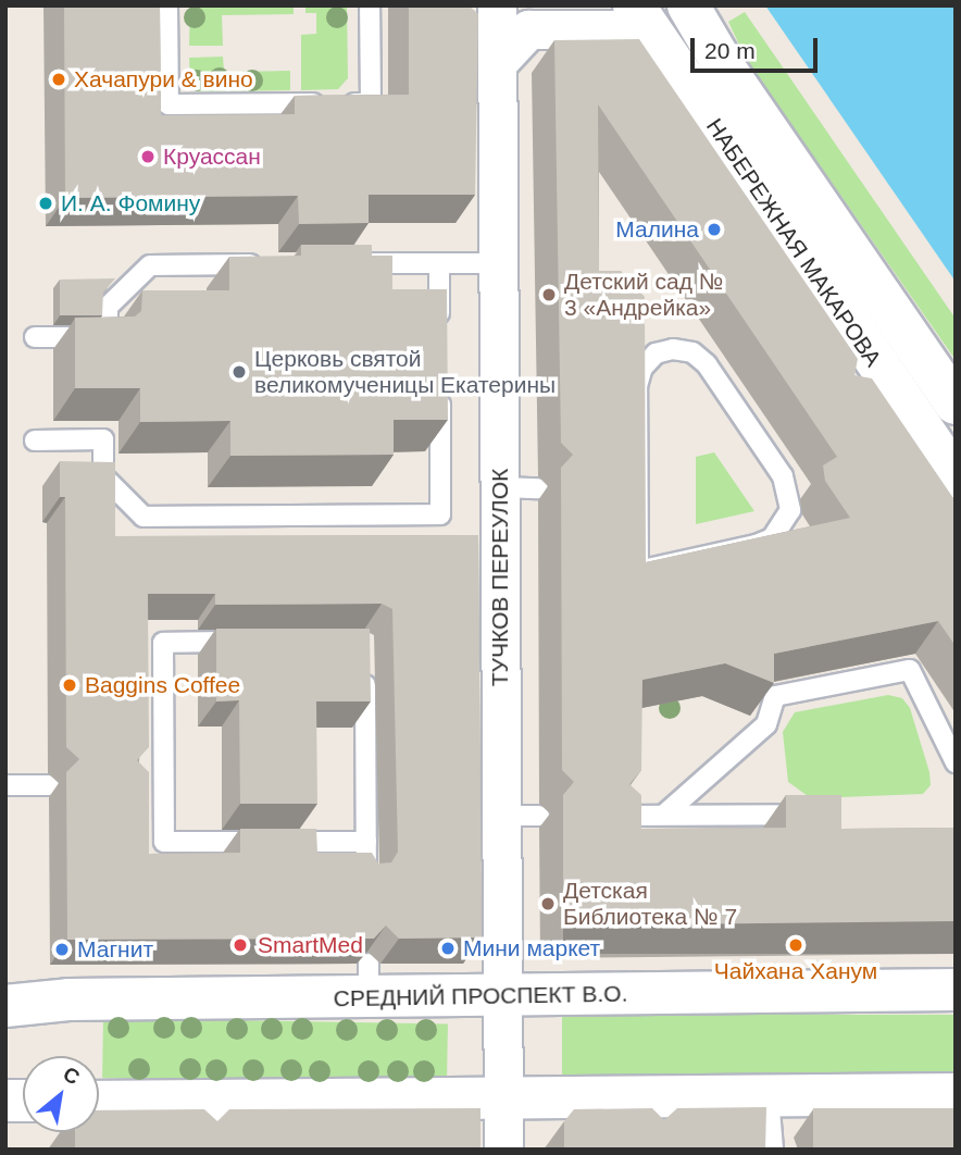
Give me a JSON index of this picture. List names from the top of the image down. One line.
{"streets":{"street":["НАБЕРЕЖНАЯ МАКАРОВА","ТУЧКОВ ПЕРЕУЛОК","СРЕДНИЙ ПРОСПЕКТ В.О."]},"crossings":[["ТУЧКОВ ПЕРЕУЛОК","СРЕДНИЙ ПРОСПЕКТ В.О."]],"places":["Хачапури & вино","Круассан","И. А. Фомину","Малина","Детский сад № 3 «Андрейка»","Церковь святой великомученицы Екатерины","Baggins Coffee","Детская Библиотека № 7","SmartMed","Чайхана Ханум","Мини маркет","Магнит"],"scale_bar":"20 m","north":"top right"}
